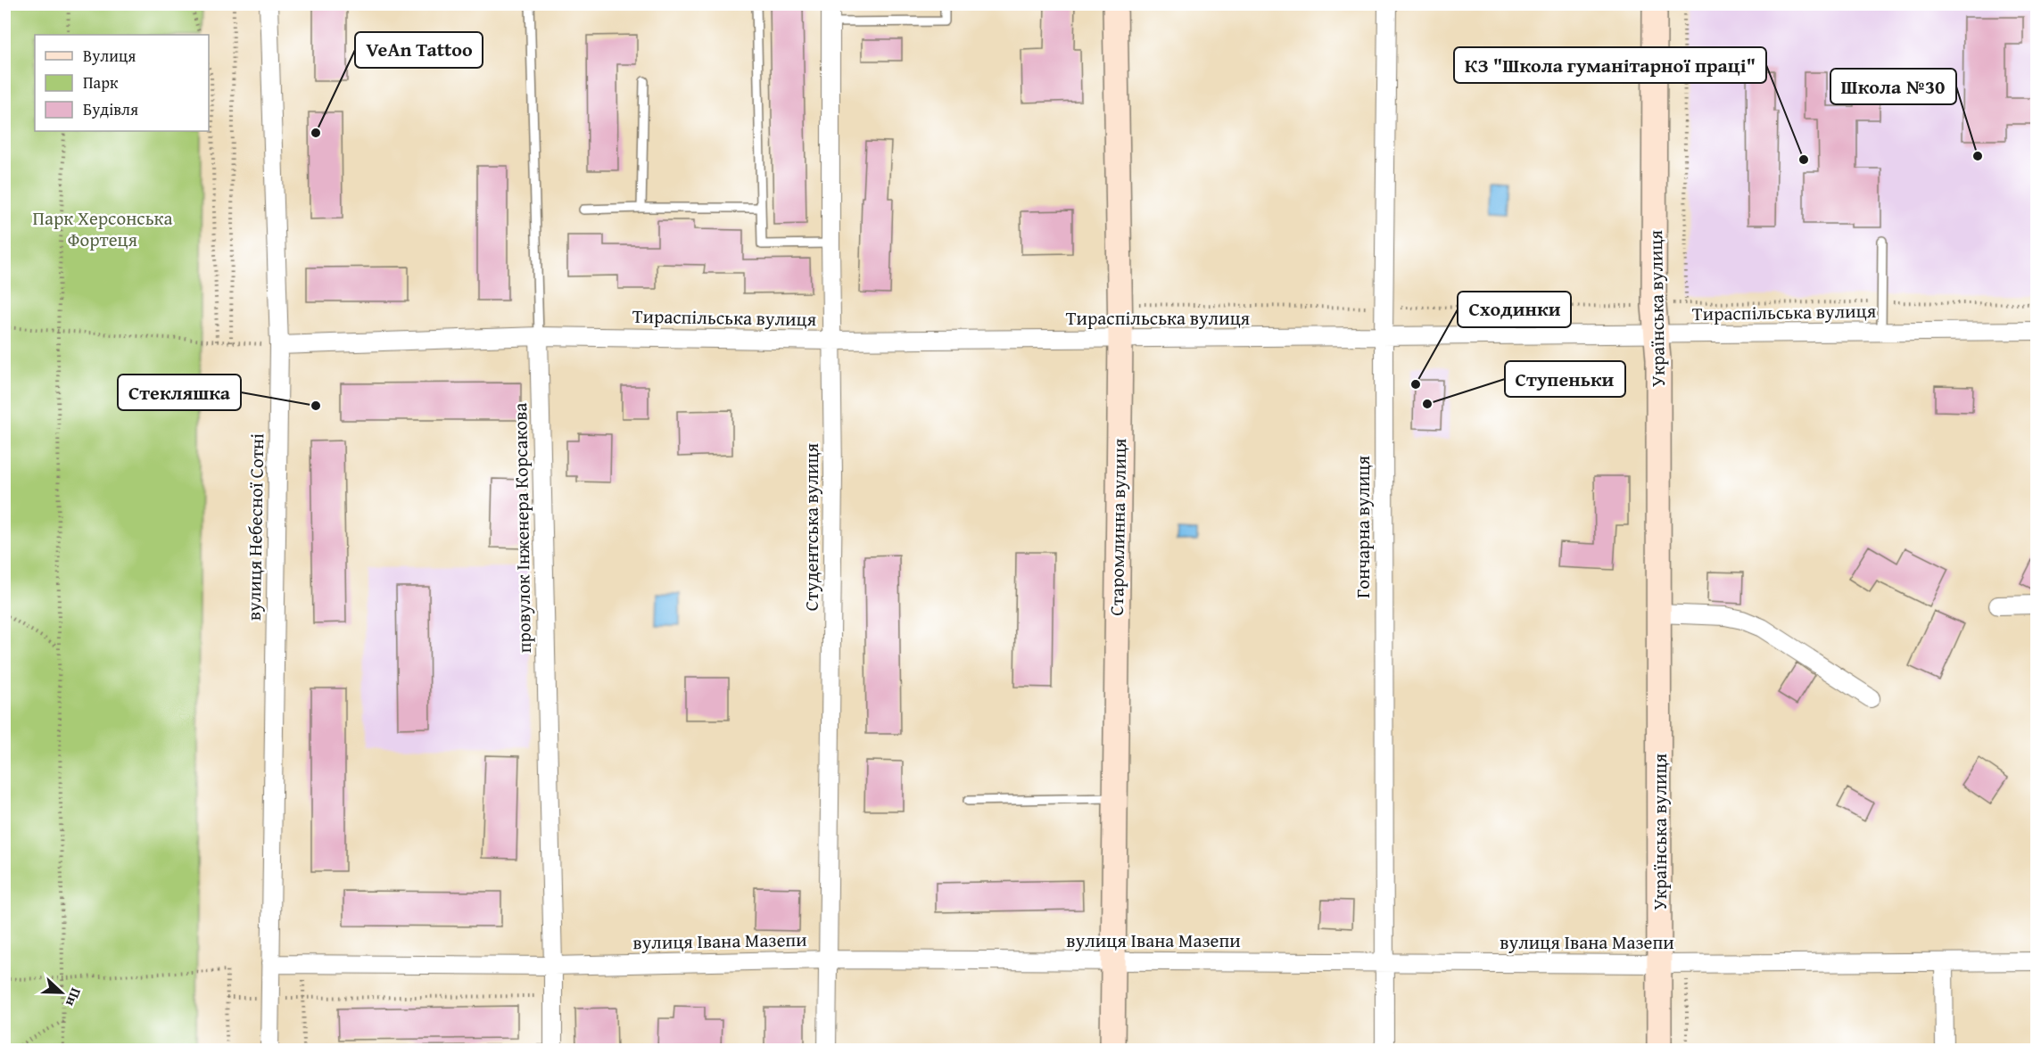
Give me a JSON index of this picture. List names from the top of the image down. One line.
{"streets":{"street":["Українська вулиця","Тираспільська вулиця","вулиця Небесної Сотні","Студентська вулиця","Старомлинна вулиця","Гончарна вулиця","провулок Інженера Корсакова","вулиця Івана Мазепи"]},"crossings":[["Українська вулиця","Тираспільська вулиця"],["Українська вулиця","вулиця Івана Мазепи"],["Тираспільська вулиця","вулиця Небесної Сотні"],["Тираспільська вулиця","Студентська вулиця"],["Тираспільська вулиця","Старомлинна вулиця"],["Тираспільська вулиця","Гончарна вулиця"],["Тираспільська вулиця","провулок Інженера Корсакова"],["вулиця Небесної Сотні","вулиця Івана Мазепи"],["Студентська вулиця","вулиця Івана Мазепи"],["Старомлинна вулиця","вулиця Івана Мазепи"],["Гончарна вулиця","вулиця Івана Мазепи"],["провулок Інженера Корсакова","вулиця Івана Мазепи"]],"parks":["Парк Херсонська Фортеця"],"places":["VeAn Tattoo","Школа №30","КЗ \"Школа гуманітарної праці\"","Сходинки","Ступеньки","Стекляшка"],"legend":["Вулиця","Парк","Будівля"],"north":"right"}
